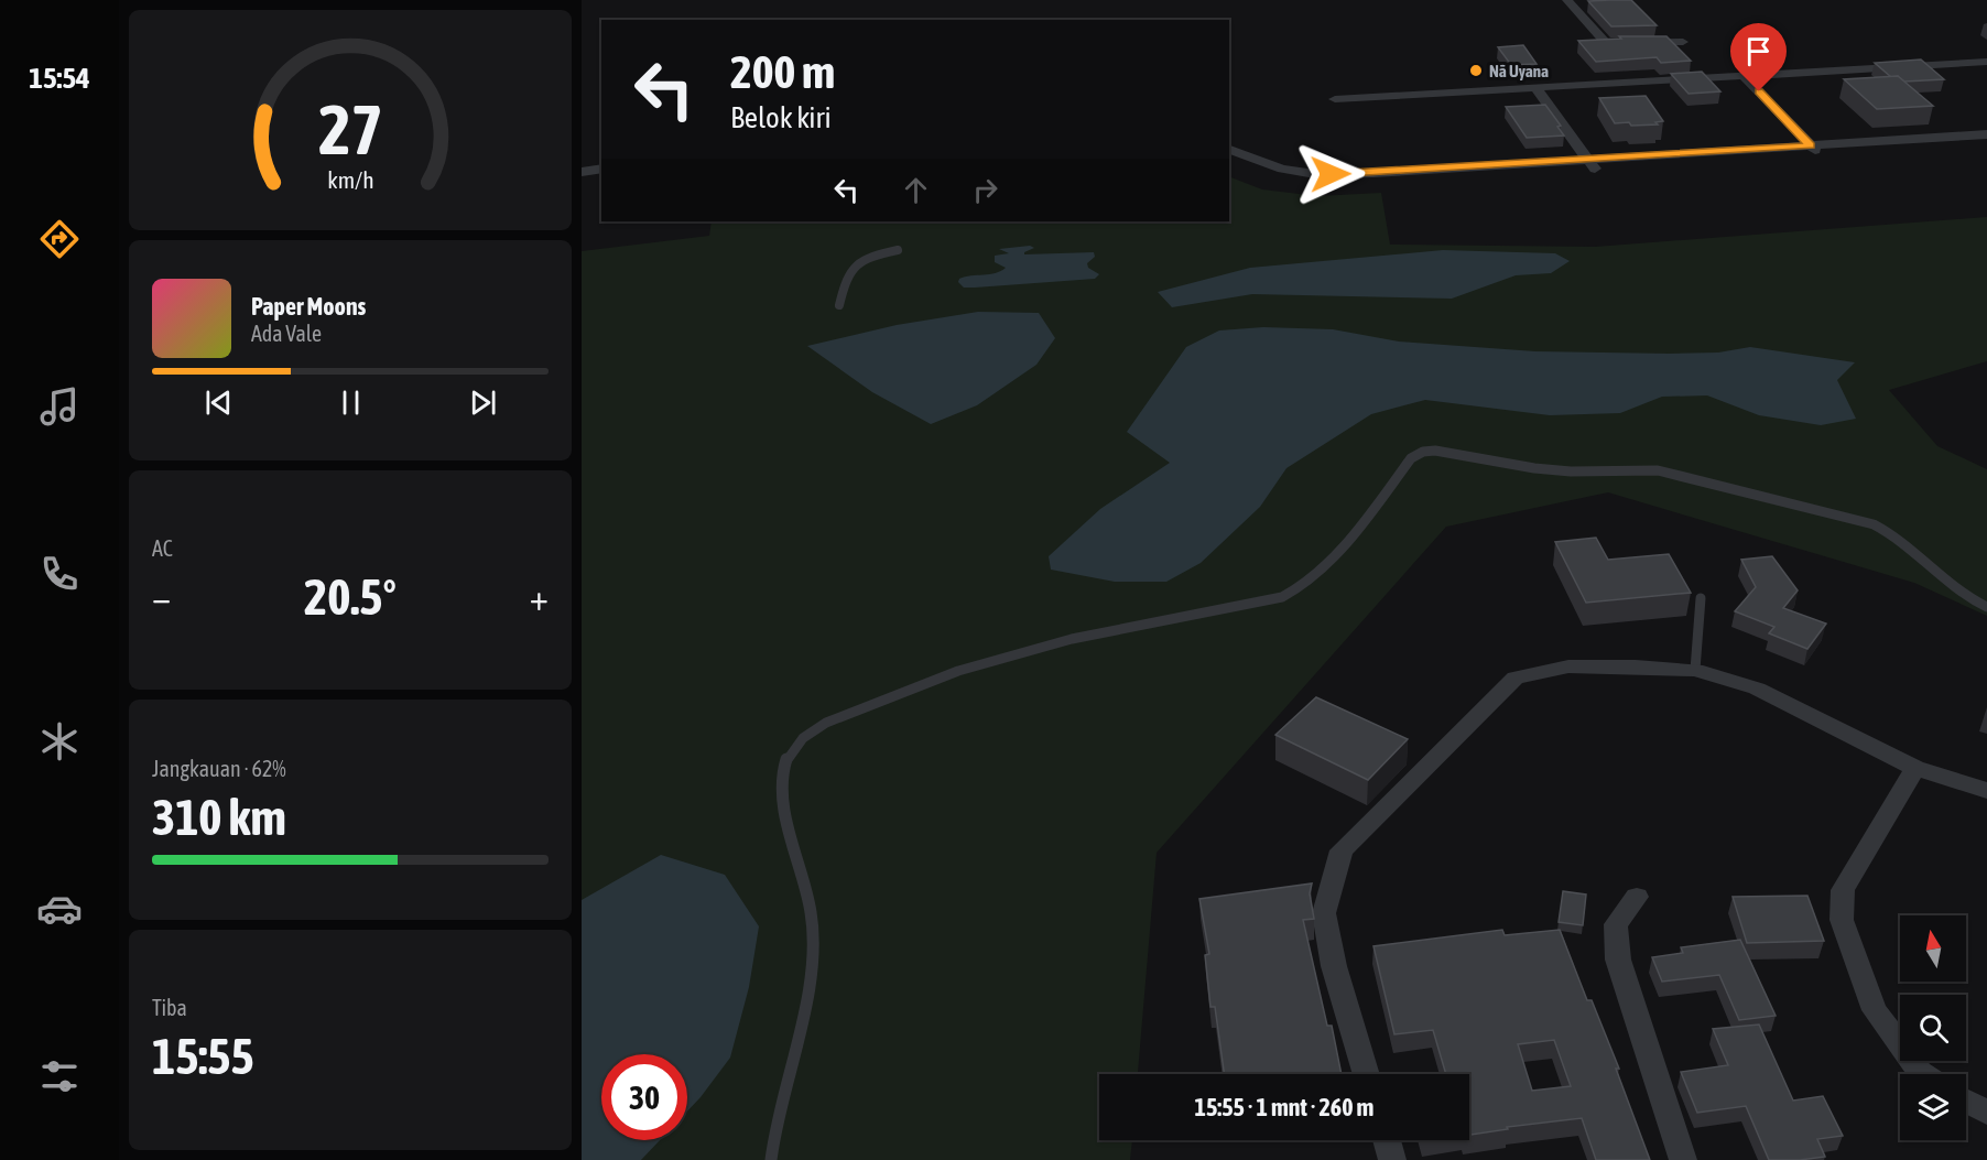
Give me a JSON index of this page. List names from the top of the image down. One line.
{"places":["Nā Uyana"],"north":"top","page":{"tabs":"15:54","turn":["200 m","Belok kiri"],"song":["Paper Moons","Ada Vale"],"tile":["AC",["Jangkauan · 62%","310 km"],["Tiba","15:55"]],"heat":["−","20.5°","+"],"limit":"30","trip":"15:55 · 1 mnt · 260 m","gauge":["27","km/h"]}}
